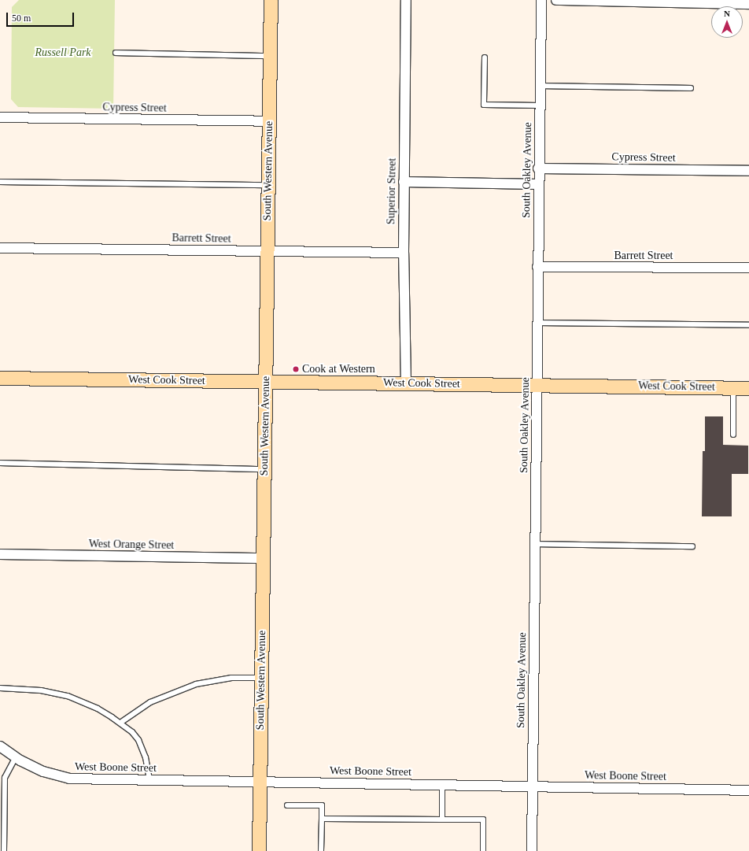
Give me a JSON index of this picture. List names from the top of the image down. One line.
{"streets":{"street":["Cypress Street","South Oakley Avenue","South Western Avenue","Superior Street","Barrett Street","West Cook Street","West Orange Street","West Boone Street"]},"crossings":[["Cypress Street","South Oakley Avenue"],["Cypress Street","South Western Avenue"],["South Oakley Avenue","Barrett Street"],["South Oakley Avenue","West Cook Street"],["South Oakley Avenue","West Boone Street"],["South Western Avenue","Barrett Street"],["South Western Avenue","West Cook Street"],["South Western Avenue","West Orange Street"],["South Western Avenue","West Boone Street"],["Superior Street","Barrett Street"],["Superior Street","West Cook Street"]],"parks":["Russell Park"],"places":["Cook at Western"],"scale_bar":"50 m","north":"top"}
